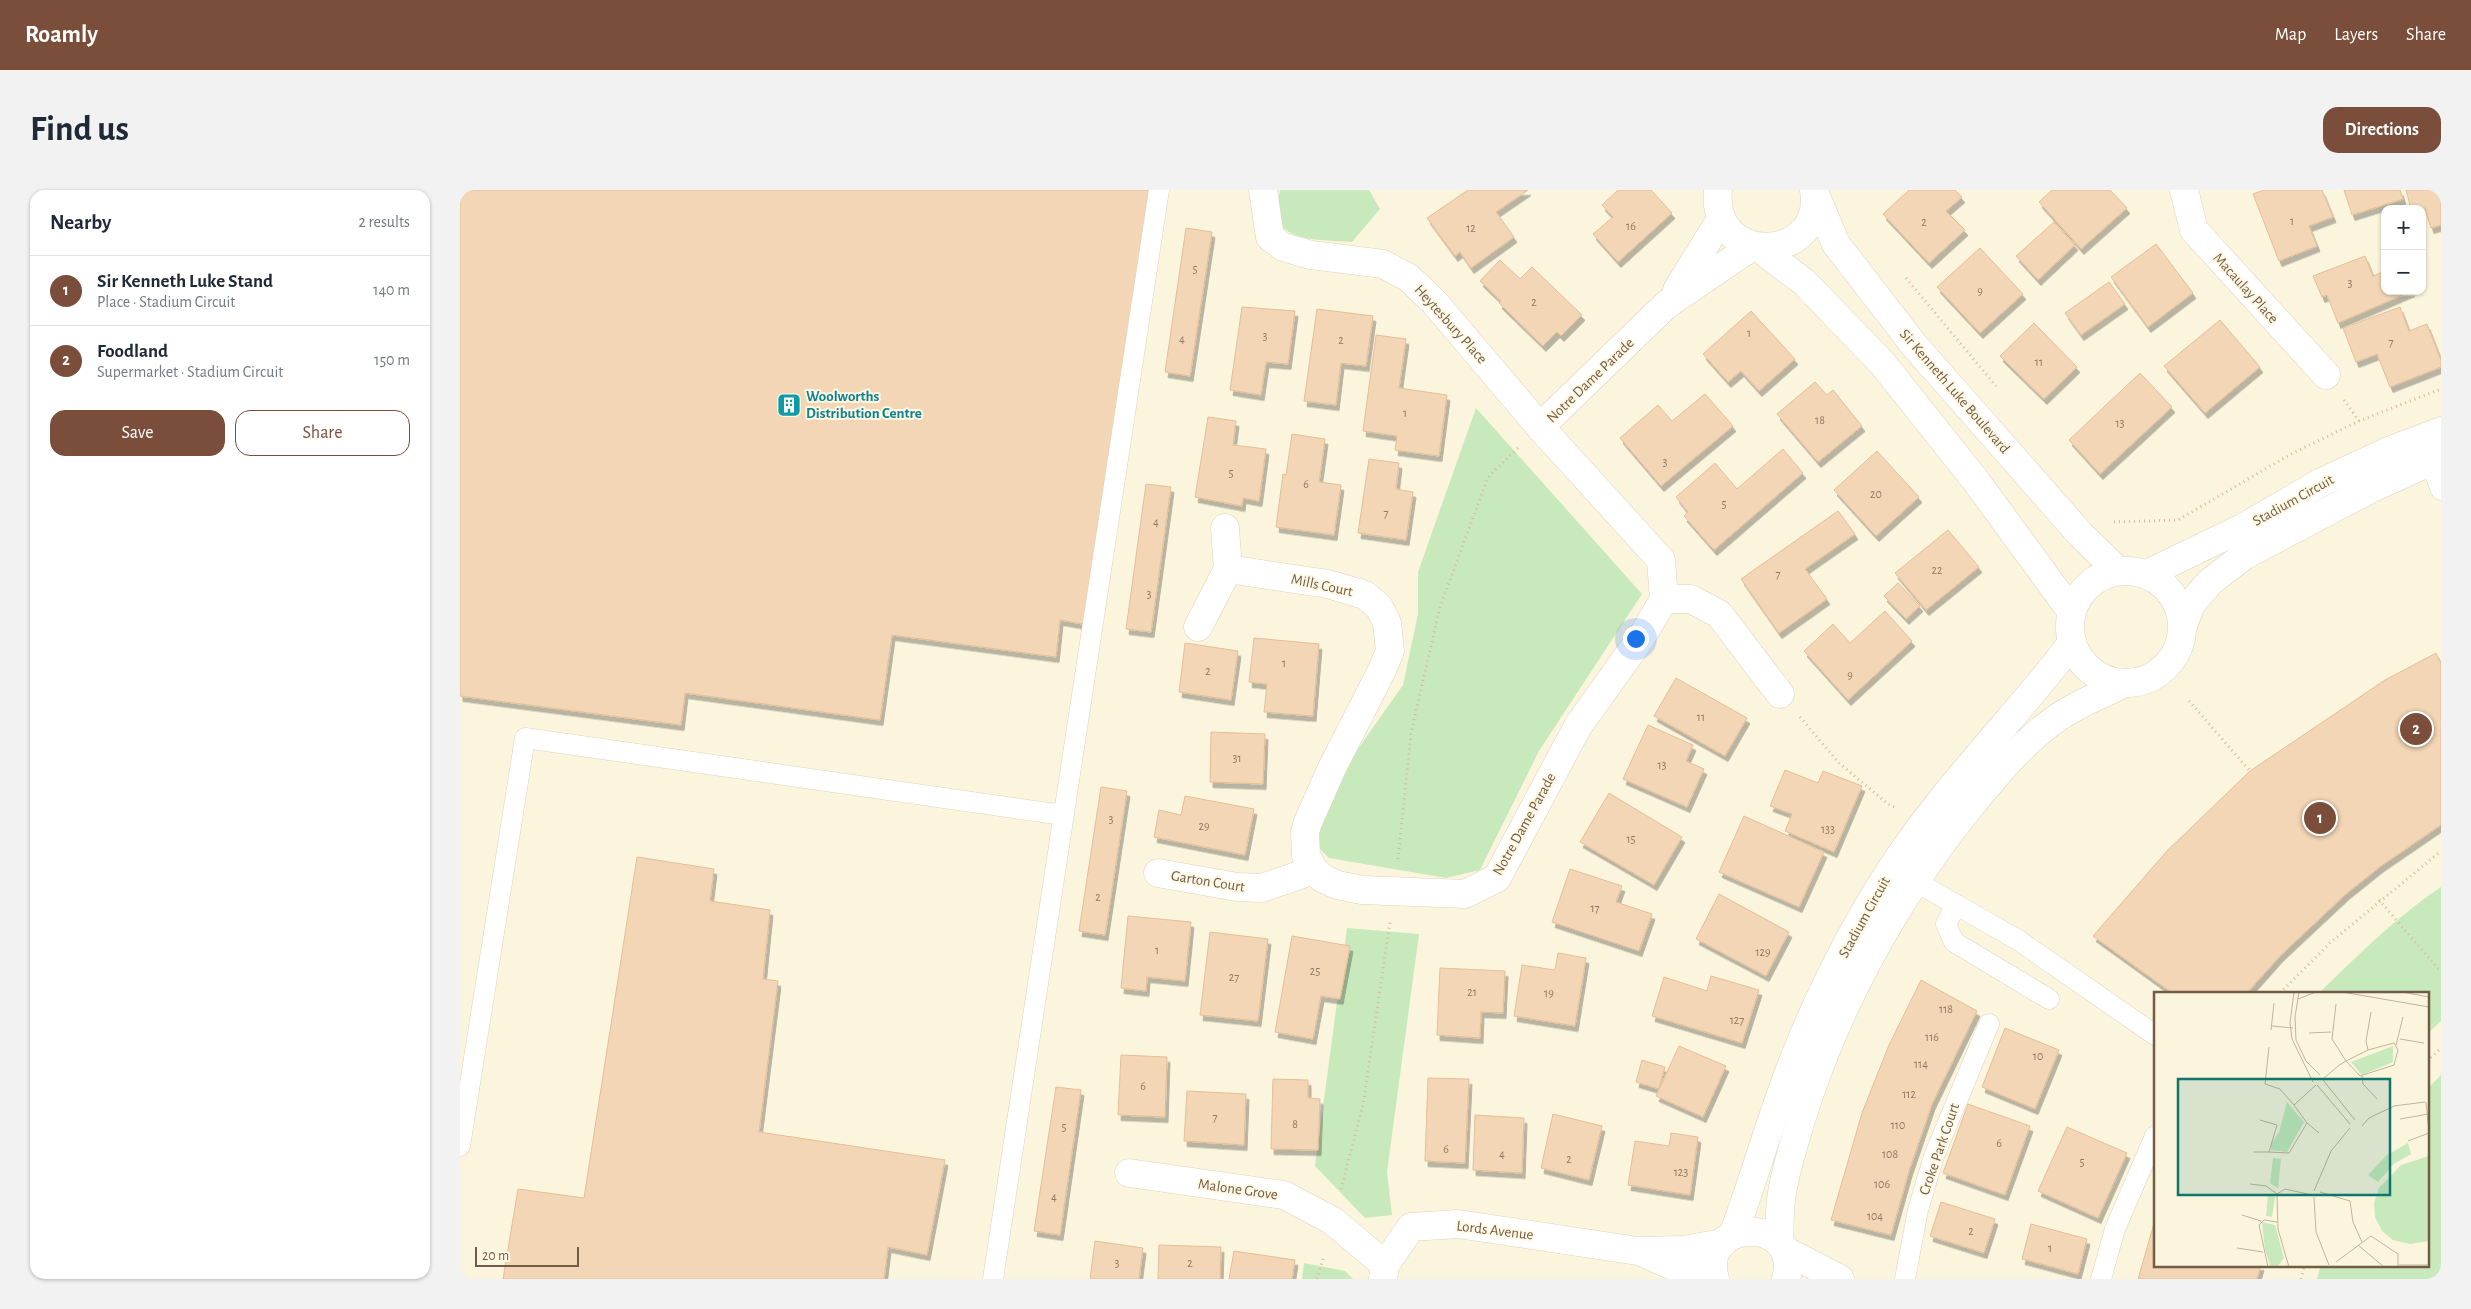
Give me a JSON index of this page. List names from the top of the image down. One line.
{"streets":{"street":["Macaulay Place","Heytesbury Place","Notre Dame Parade","Sir Kenneth Luke Boulevard","Stadium Circuit","Mills Court","Garton Court","Malone Grove","Lords Avenue"],"lane":["Croke Park Court"]},"crossings":[["Heytesbury Place","Notre Dame Parade"],["Notre Dame Parade","Sir Kenneth Luke Boulevard"],["Notre Dame Parade","Mills Court"],["Notre Dame Parade","Garton Court"],["Sir Kenneth Luke Boulevard","Stadium Circuit"],["Mills Court","Garton Court"],["Malone Grove","Lords Avenue"]],"places":{"building":["Woolworths Distribution Centre"]},"house_numbers":["1","2","16","12","5","3","9","2","1","3","4","2","7","11","1","18","13","3","5","6","20","5","7","4","22","7","3","1","2","9","11","31","13","3","29","133","15","2","17","1","129","25","27","21","19","118","127","116","10","114","6","112","7","8","110","5","6","6","4","108","2","5","123","106","4","104","2","1","3","2"],"scale_bar":"20 m","page":{"header":"Roamly","nav":["Map","Layers","Share"],"buttons":["Directions",["Save","Share"]],"title":"Find us","heading":["Nearby","2 results"],"map_buttons":["+","−"],"list":[{"mark":"1","name":"Sir Kenneth Luke Stand","note":"Place · Stadium Circuit","value":"140 m"},{"mark":"2","name":"Foodland","note":"Supermarket · Stadium Circuit","value":"150 m"}],"pins":["2","1"],"scale":"20 m"}}
